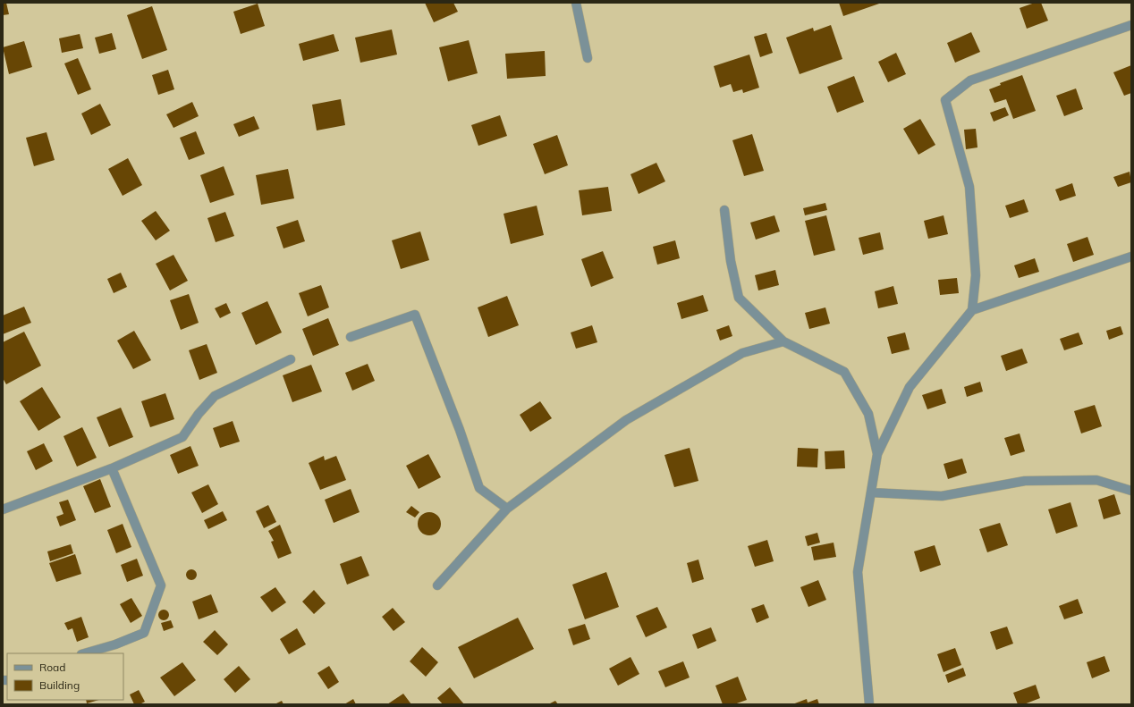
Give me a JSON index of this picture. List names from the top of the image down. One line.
{"legend":["Road","Building"]}
